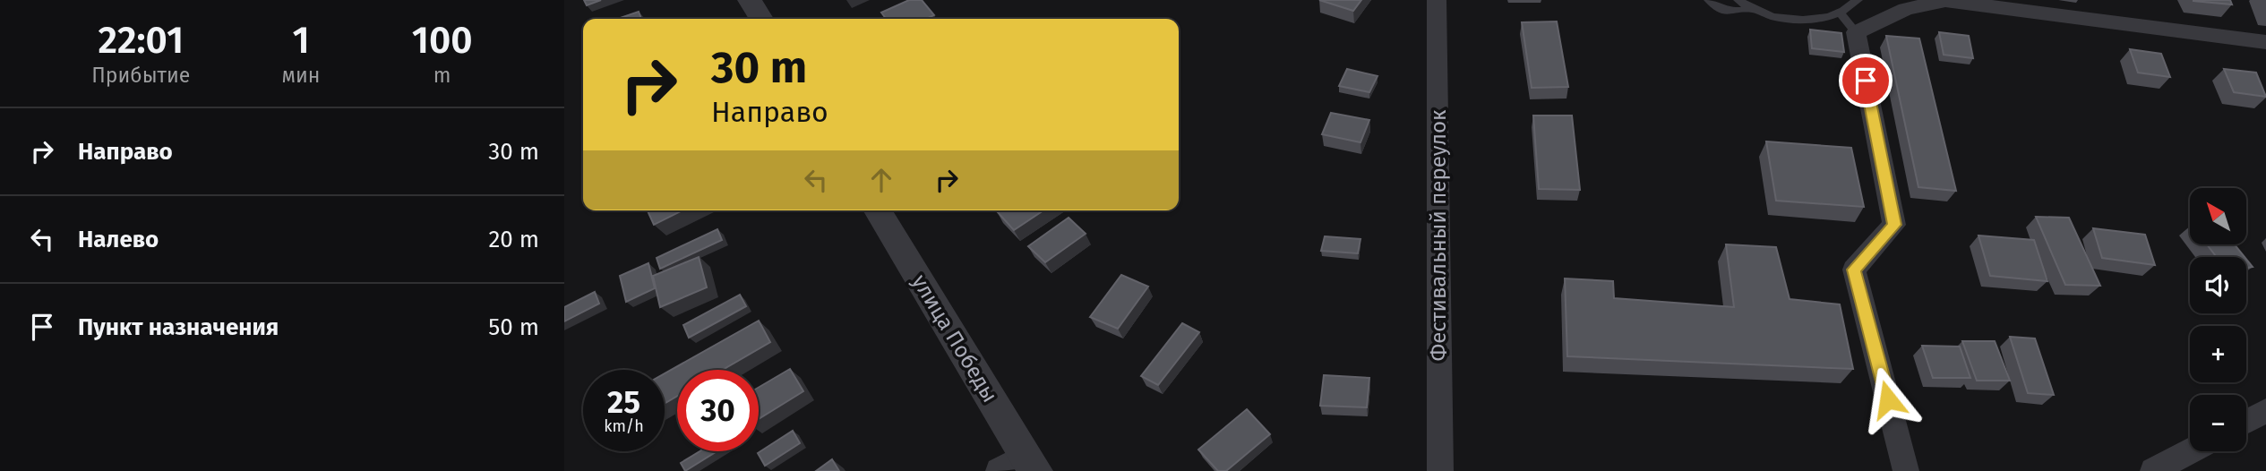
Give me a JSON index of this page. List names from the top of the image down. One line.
{"streets":{"street":["Фестивальный переулок","улица Победы"]},"north":"top left","page":{"eta":["22:01","Прибытие","1","мин","100","m"],"turn":["30 m","Направо"],"list":[{"name":"Направо","value":"30 m"},{"name":"Налево","value":"20 m"},{"name":"Пункт назначения","value":"50 m"}],"map_buttons":["+","−"],"speed":"25 km/h","limit":"30"}}
